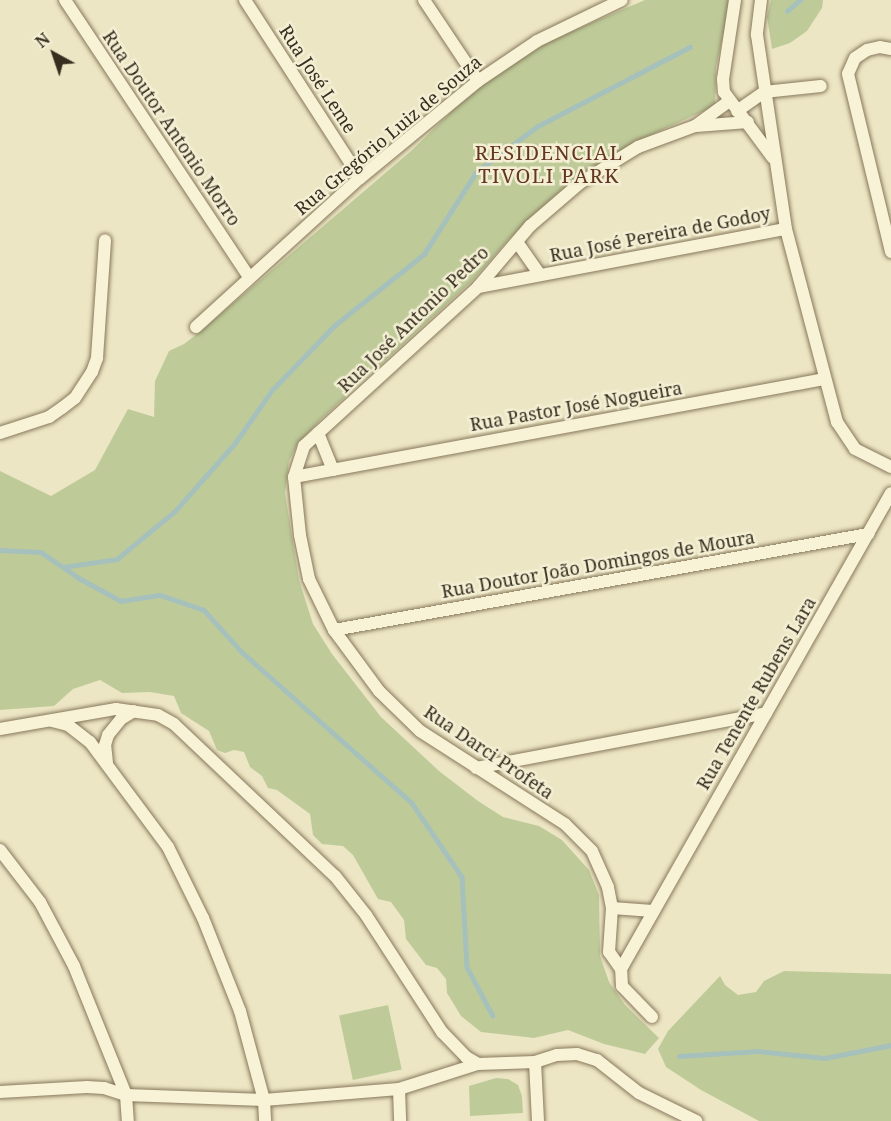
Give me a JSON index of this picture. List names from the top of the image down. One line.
{"streets":{"street":["Rua José Leme","Rua Doutor Antonio Morro","Rua Gregório Luiz de Souza","Rua José Pereira de Godoy","Rua José Antonio Pedro","Rua Pastor José Nogueira","Rua Doutor João Domingos de Moura","Rua Tenente Rubens Lara","Rua Darci Profeta"]},"crossings":[["Rua José Leme","Rua Gregório Luiz de Souza"],["Rua Doutor Antonio Morro","Rua Gregório Luiz de Souza"],["Rua José Pereira de Godoy","Rua José Antonio Pedro"],["Rua José Antonio Pedro","Rua Pastor José Nogueira"],["Rua José Antonio Pedro","Rua Darci Profeta"],["Rua Pastor José Nogueira","Rua Darci Profeta"],["Rua Doutor João Domingos de Moura","Rua Tenente Rubens Lara"],["Rua Doutor João Domingos de Moura","Rua Darci Profeta"],["Rua Tenente Rubens Lara","Rua Darci Profeta"]],"districts":["RESIDENCIAL TIVOLI PARK"],"north":"top left"}
